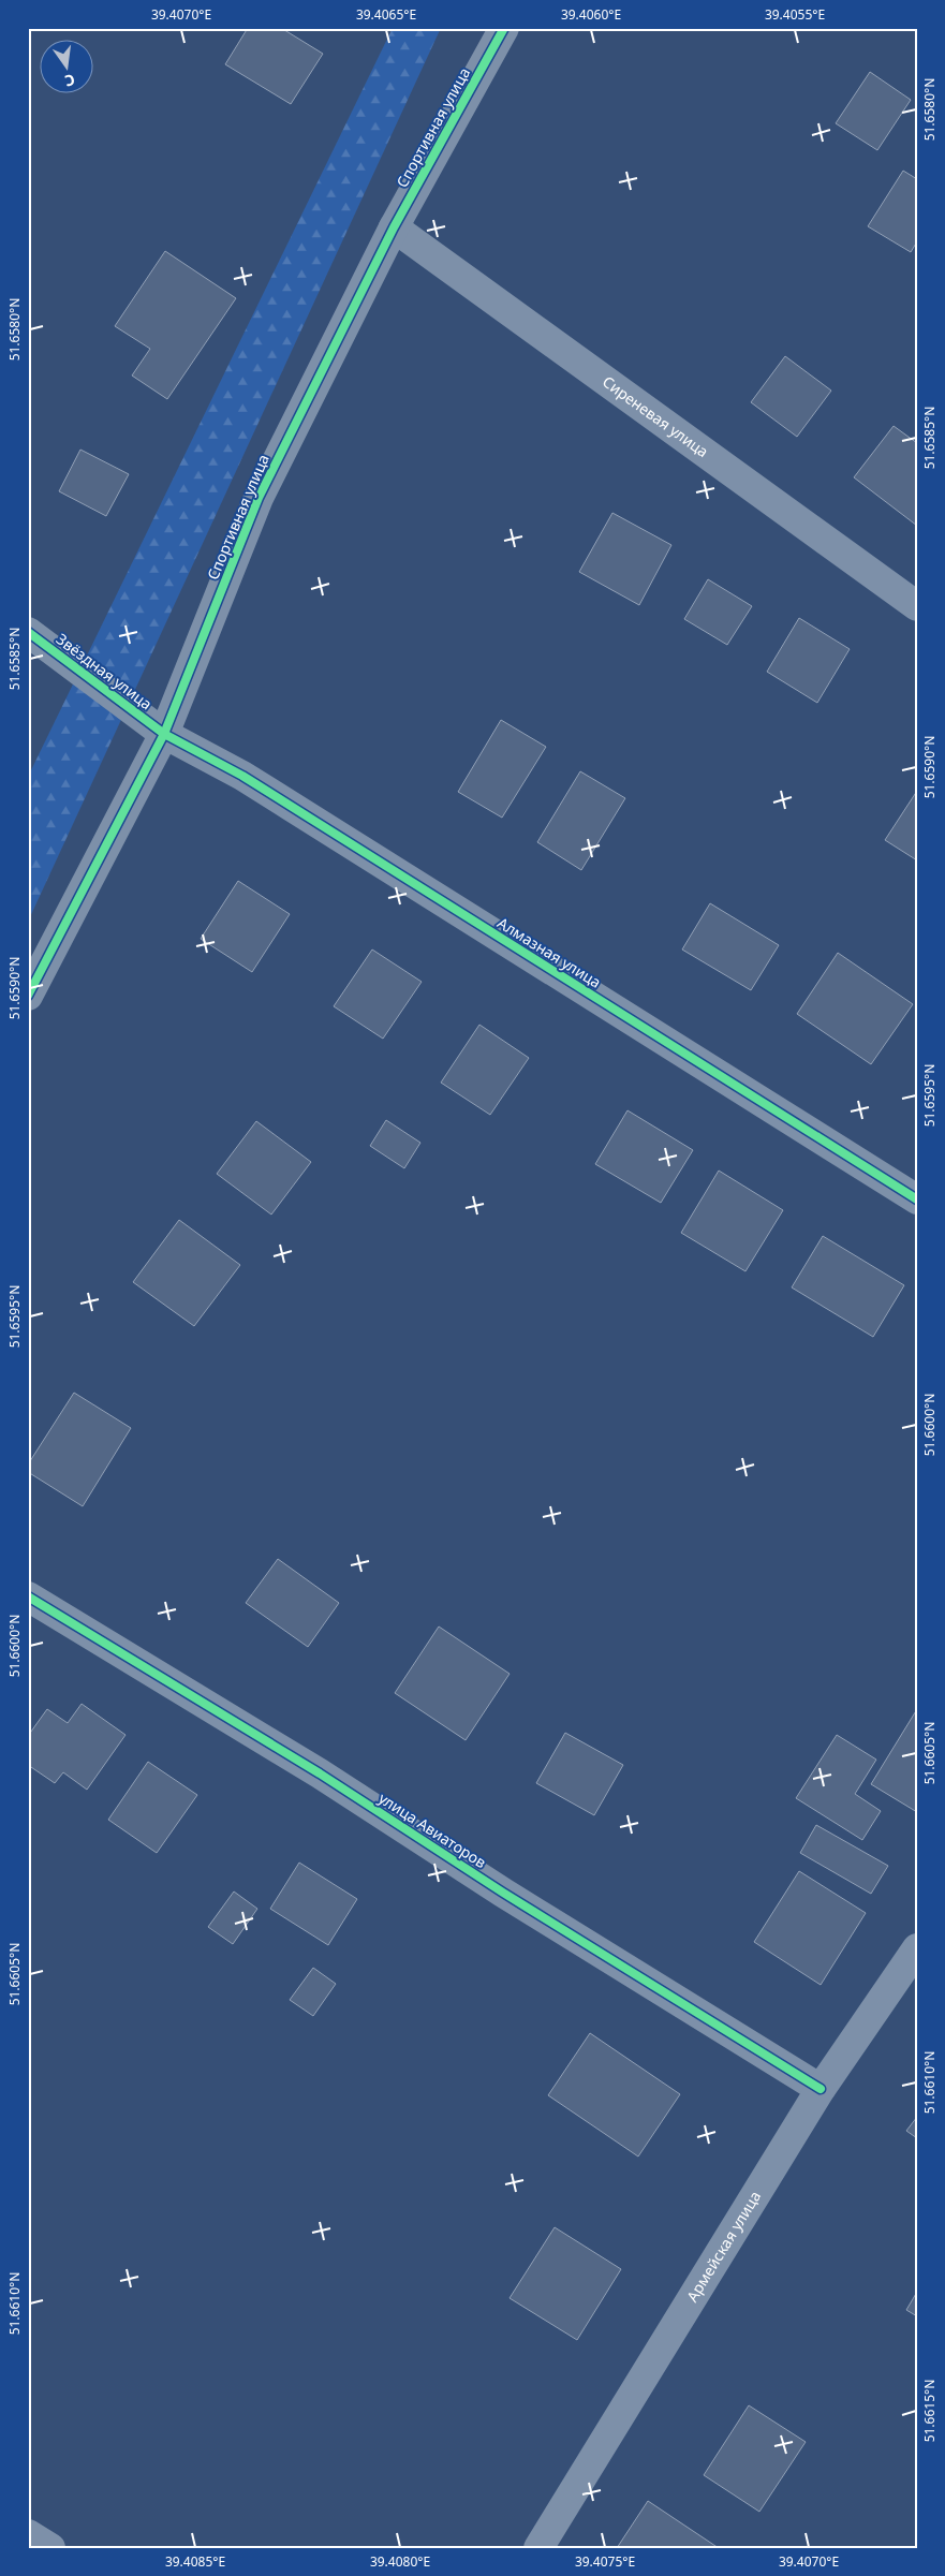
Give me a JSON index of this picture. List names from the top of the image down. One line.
{"streets":{"street":["Спортивная улица","Сиреневая улица","Звёздная улица","Алмазная улица","улица Авиаторов","Армейская улица"]},"crossings":[["Спортивная улица","Сиреневая улица"],["Спортивная улица","Звёздная улица"],["Спортивная улица","Алмазная улица"],["Звёздная улица","Алмазная улица"],["улица Авиаторов","Армейская улица"]],"north":"bottom","coordinates":["39.4070°E","39.4065°E","39.4060°E","39.4055°E","51.6580°N","51.6585°N","51.6590°N","51.6595°N","51.6600°N","51.6605°N","51.6610°N","51.6615°N","39.4085°E","39.4080°E","39.4075°E"]}
